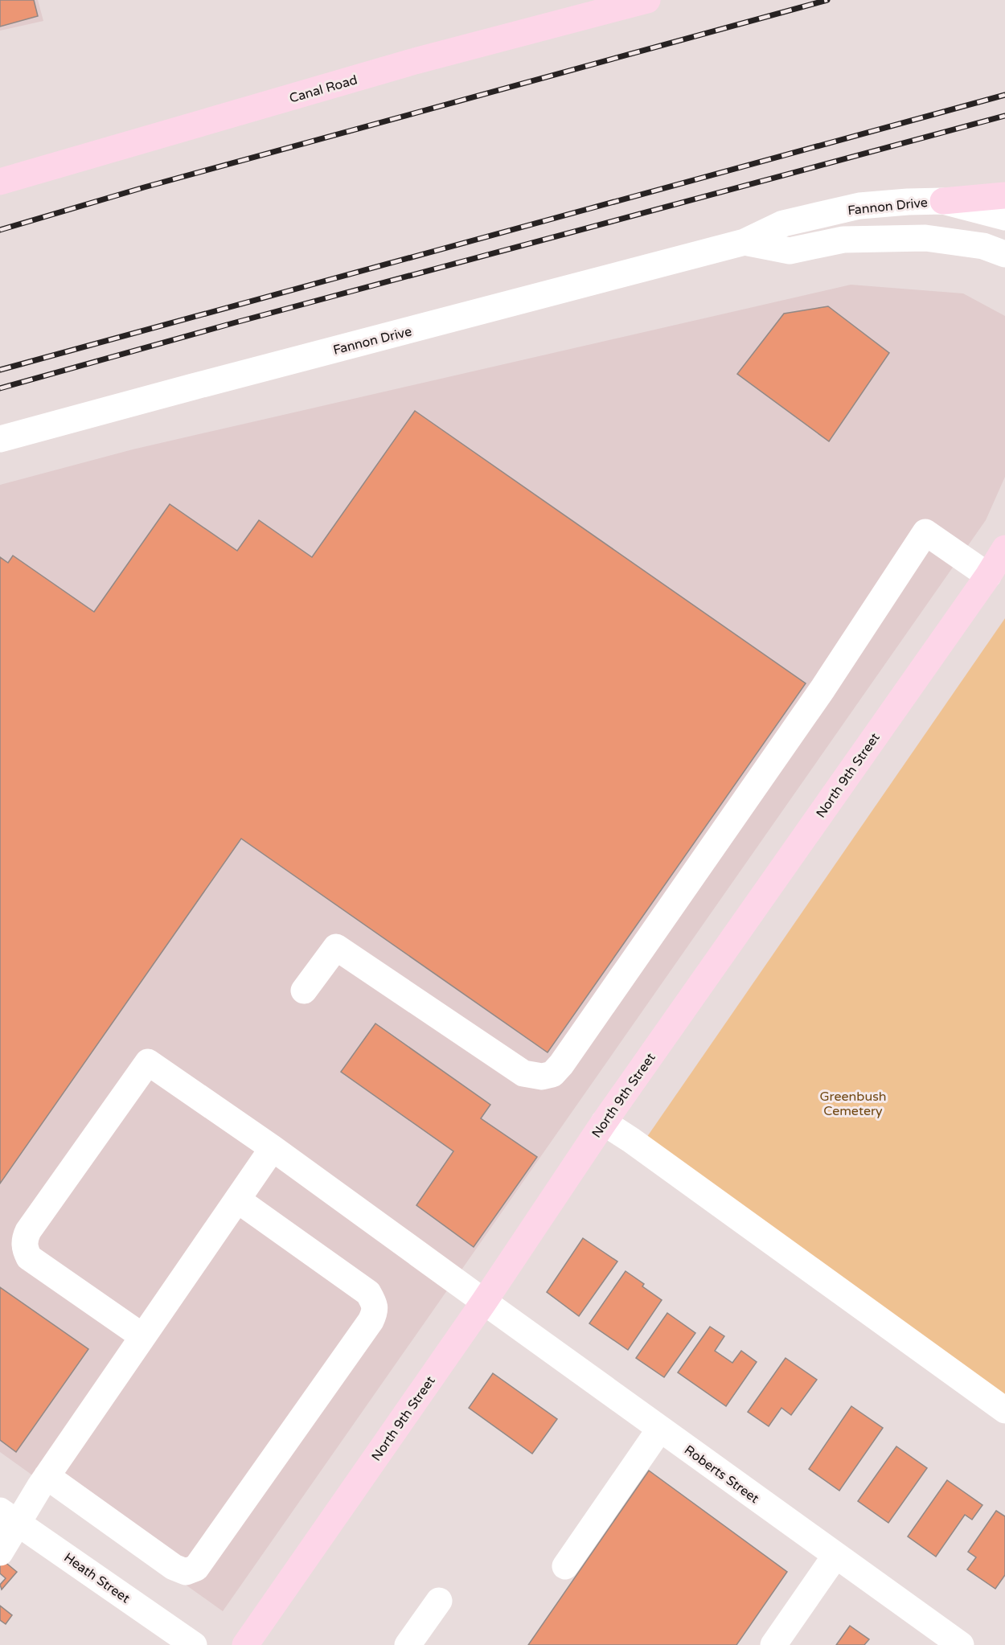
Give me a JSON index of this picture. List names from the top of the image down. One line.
{"streets":{"main road":["Canal Road","North 9th Street"],"street":["Fannon Drive","Roberts Street","Heath Street"]},"crossings":[["North 9th Street","Roberts Street"]],"parks":["Greenbush Cemetery"]}
